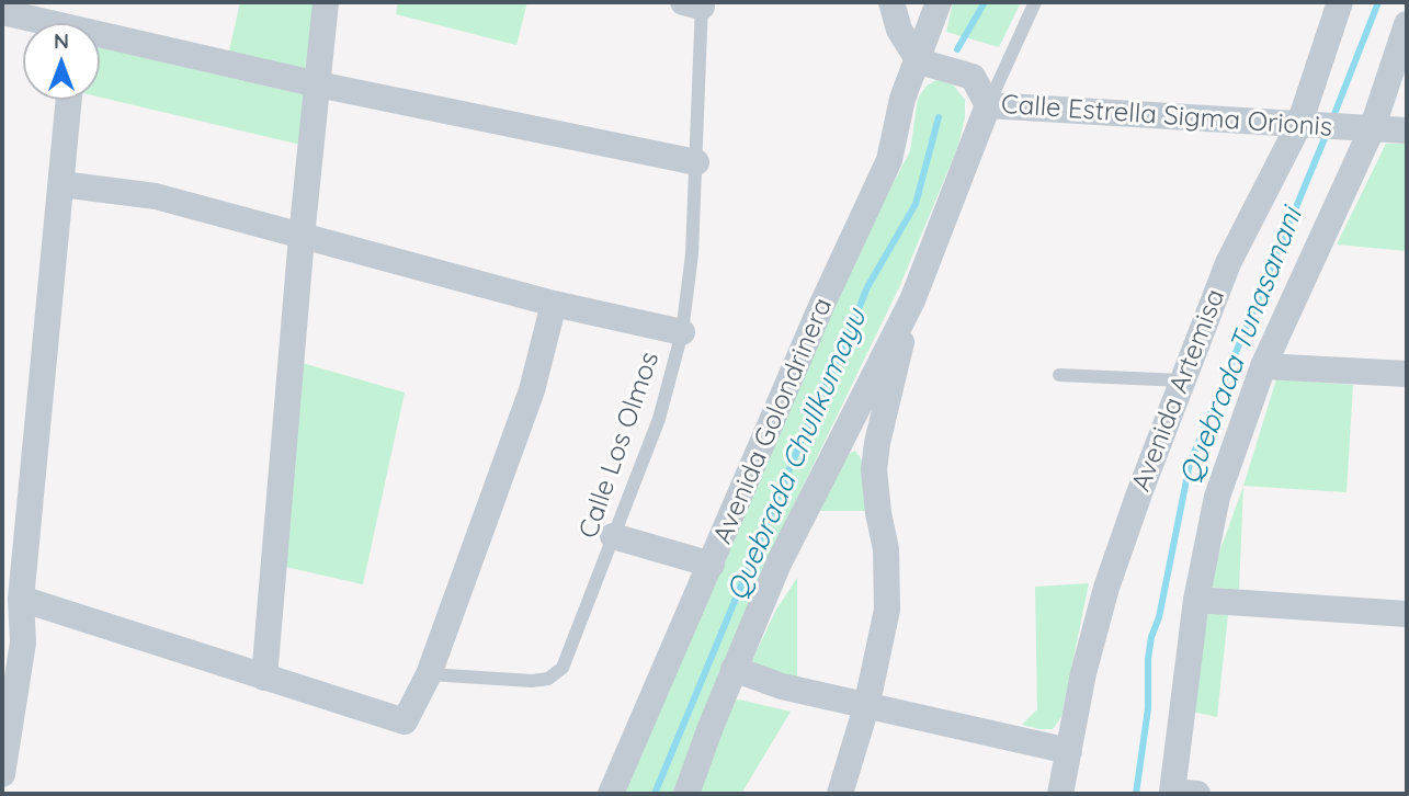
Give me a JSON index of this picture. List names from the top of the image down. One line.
{"streets":{"street":["Calle Estrella Sigma Orionis","Avenida Artemisa","Avenida Golondrinera"],"lane":["Calle Los Olmos"]},"crossings":[["Calle Estrella Sigma Orionis","Avenida Artemisa"],["Calle Estrella Sigma Orionis","Avenida Golondrinera"]],"water":["Quebrada Tunasanani","Quebrada Chullkumayu"],"north":"top"}
